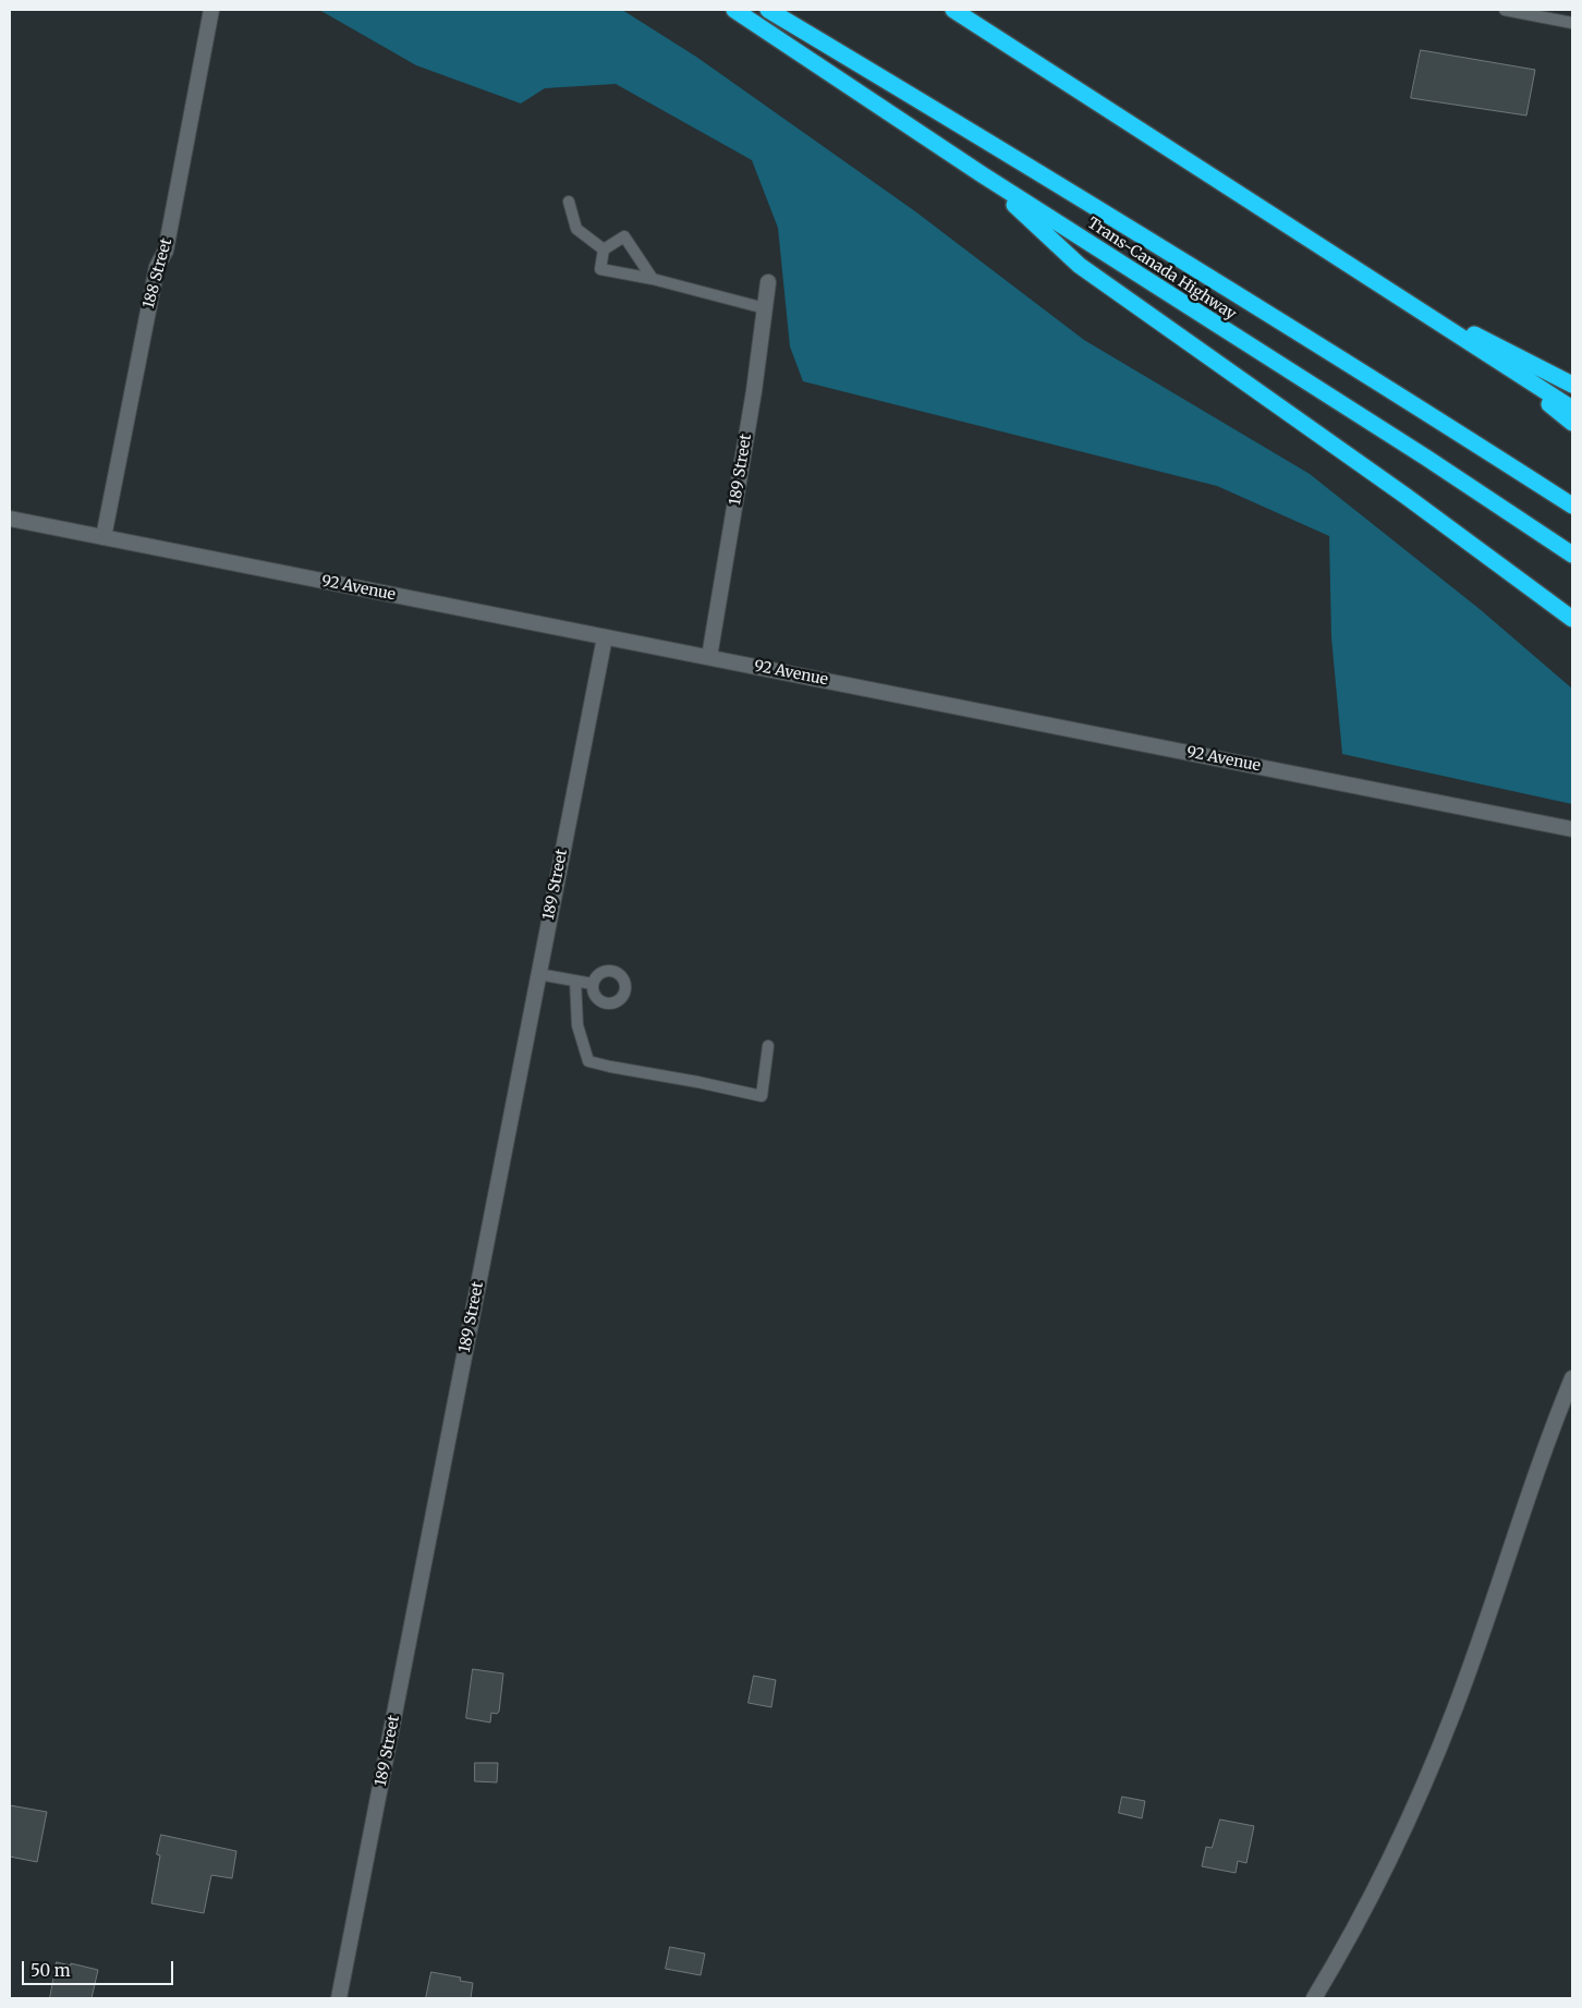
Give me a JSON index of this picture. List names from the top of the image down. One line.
{"streets":{"highway":["Trans-Canada Highway"],"street":["188 Street","189 Street","92 Avenue"]},"crossings":[["188 Street","92 Avenue"],["189 Street","92 Avenue"]],"scale_bar":"50 m"}
